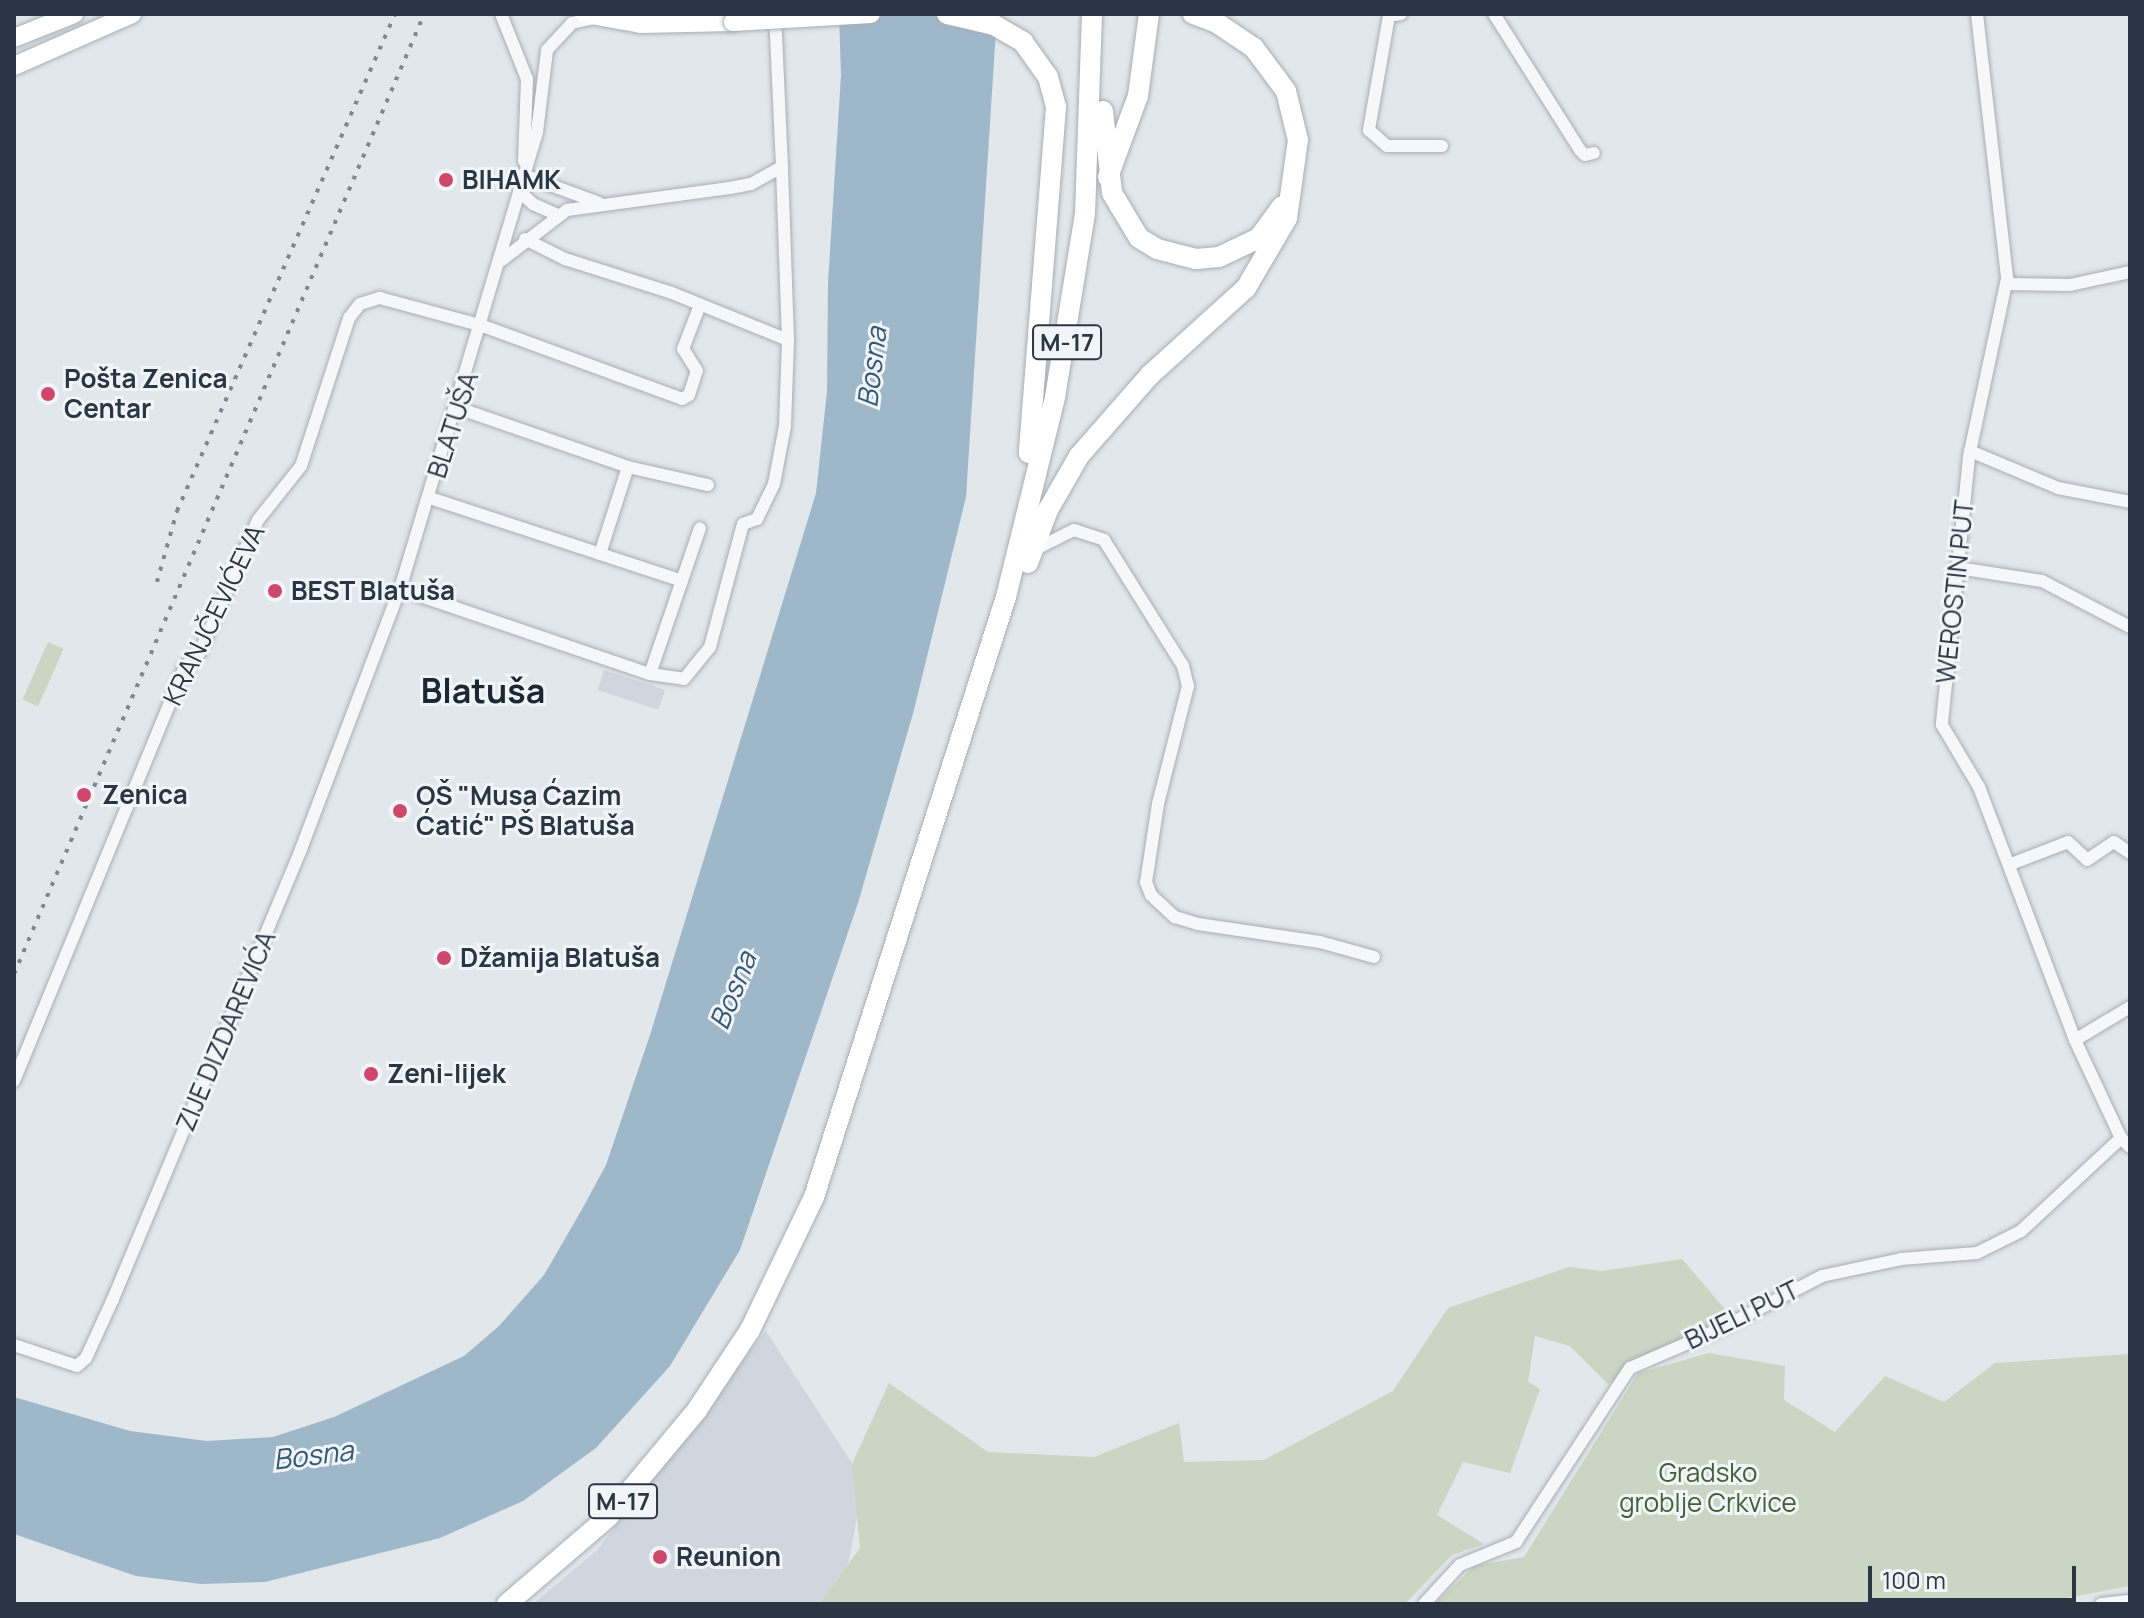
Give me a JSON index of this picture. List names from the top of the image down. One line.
{"streets":{"highway":["M-17"],"street":["BLATUŠA","WEROSTIN PUT","KRANJČEVIĆEVA","ZIJE DIZDAREVIĆA","BIJELI PUT"]},"crossings":[["BLATUŠA","KRANJČEVIĆEVA"],["BLATUŠA","ZIJE DIZDAREVIĆA"],["WEROSTIN PUT","BIJELI PUT"]],"districts":["Blatuša"],"water":["Bosna"],"parks":["Gradsko groblje Crkvice"],"places":["BIHAMK","Pošta Zenica Centar","BEST Blatuša","Zenica","OŠ \"Musa Ćazim Ćatić\" PŠ Blatuša","Džamija Blatuša","Zeni-lijek","Reunion"],"scale_bar":"100 m"}
